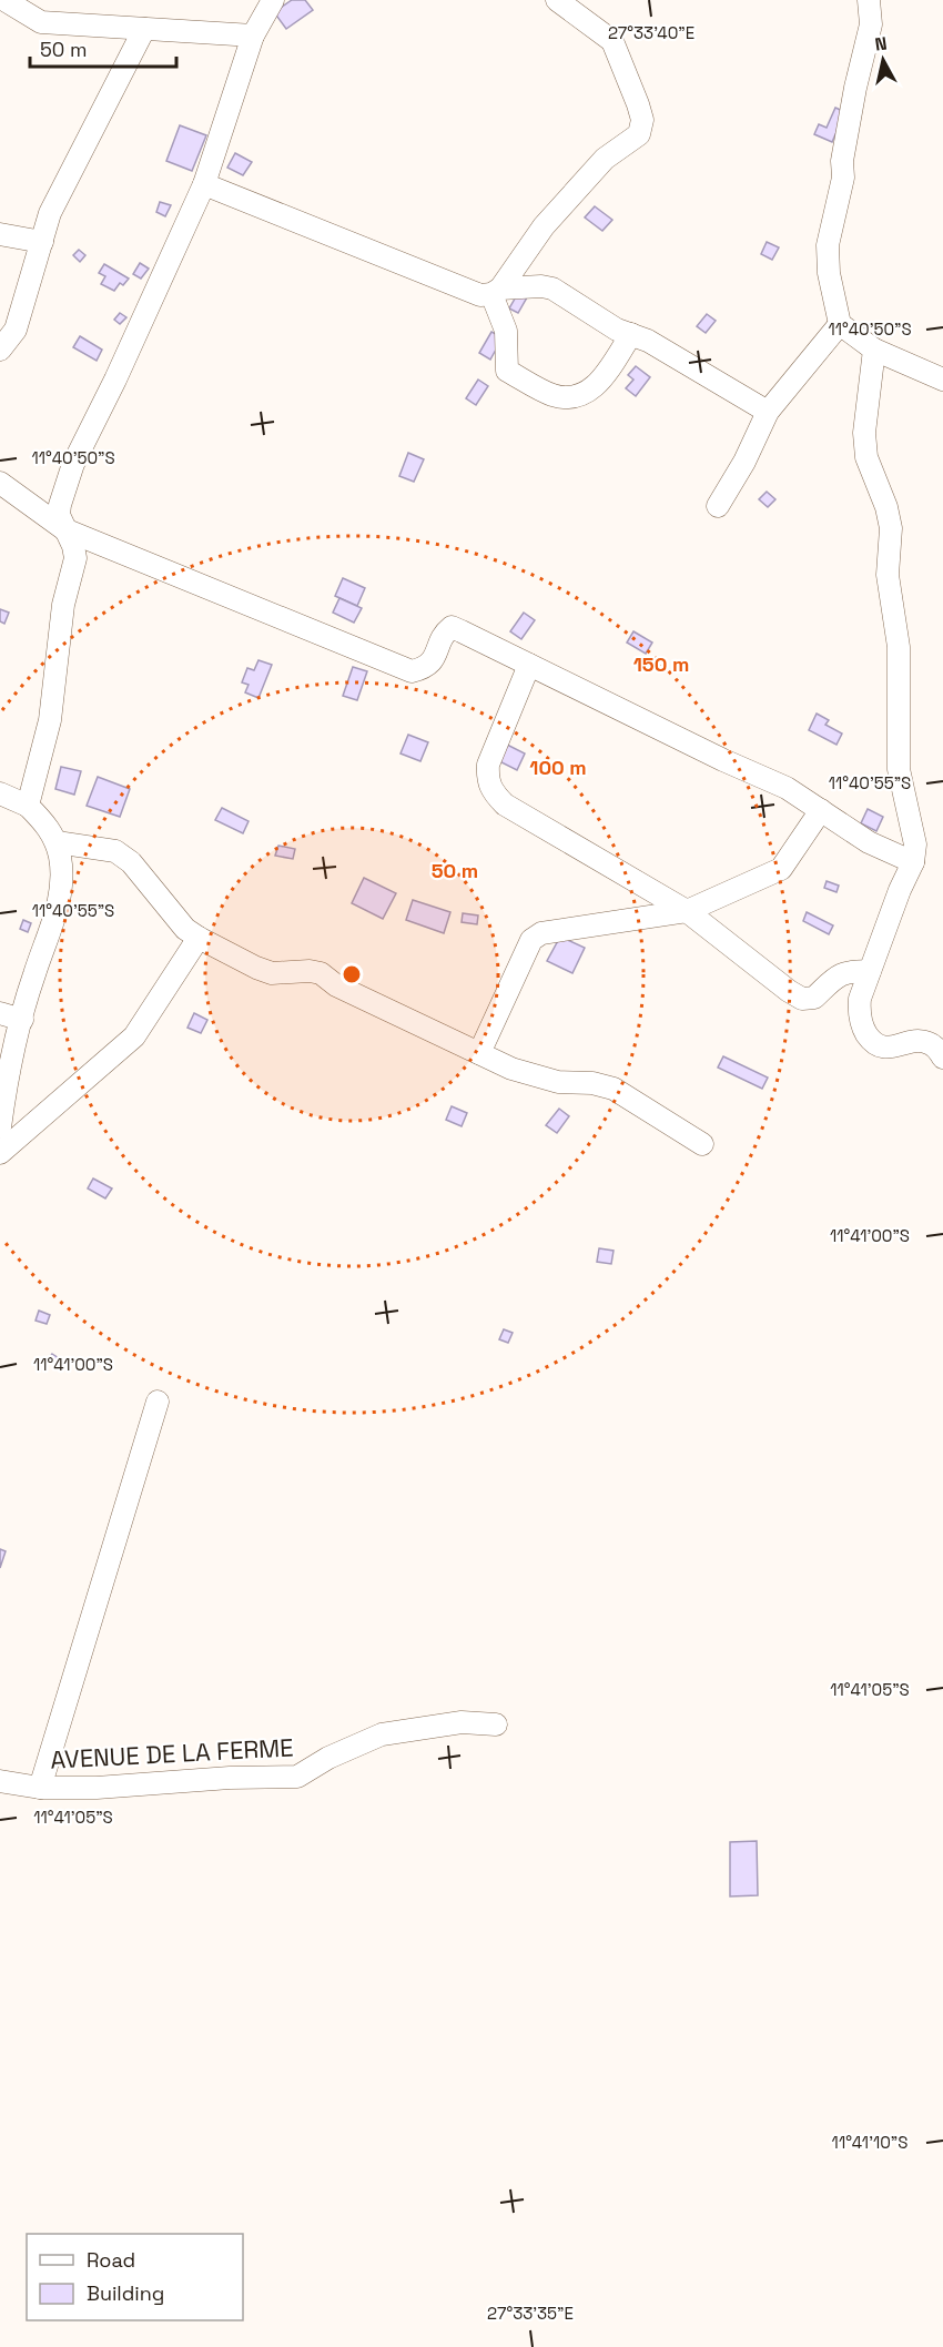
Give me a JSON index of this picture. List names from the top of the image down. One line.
{"streets":{"street":["AVENUE DE LA FERME"]},"legend":["Road","Building"],"scale_bar":"50 m","north":"top","coordinates":["27°33'40\"E","11°40'50\"S","11°40'55\"S","11°41'00\"S","11°41'05\"S","11°41'10\"S","27°33'35\"E"],"rings":["150 m","100 m","50 m"]}
